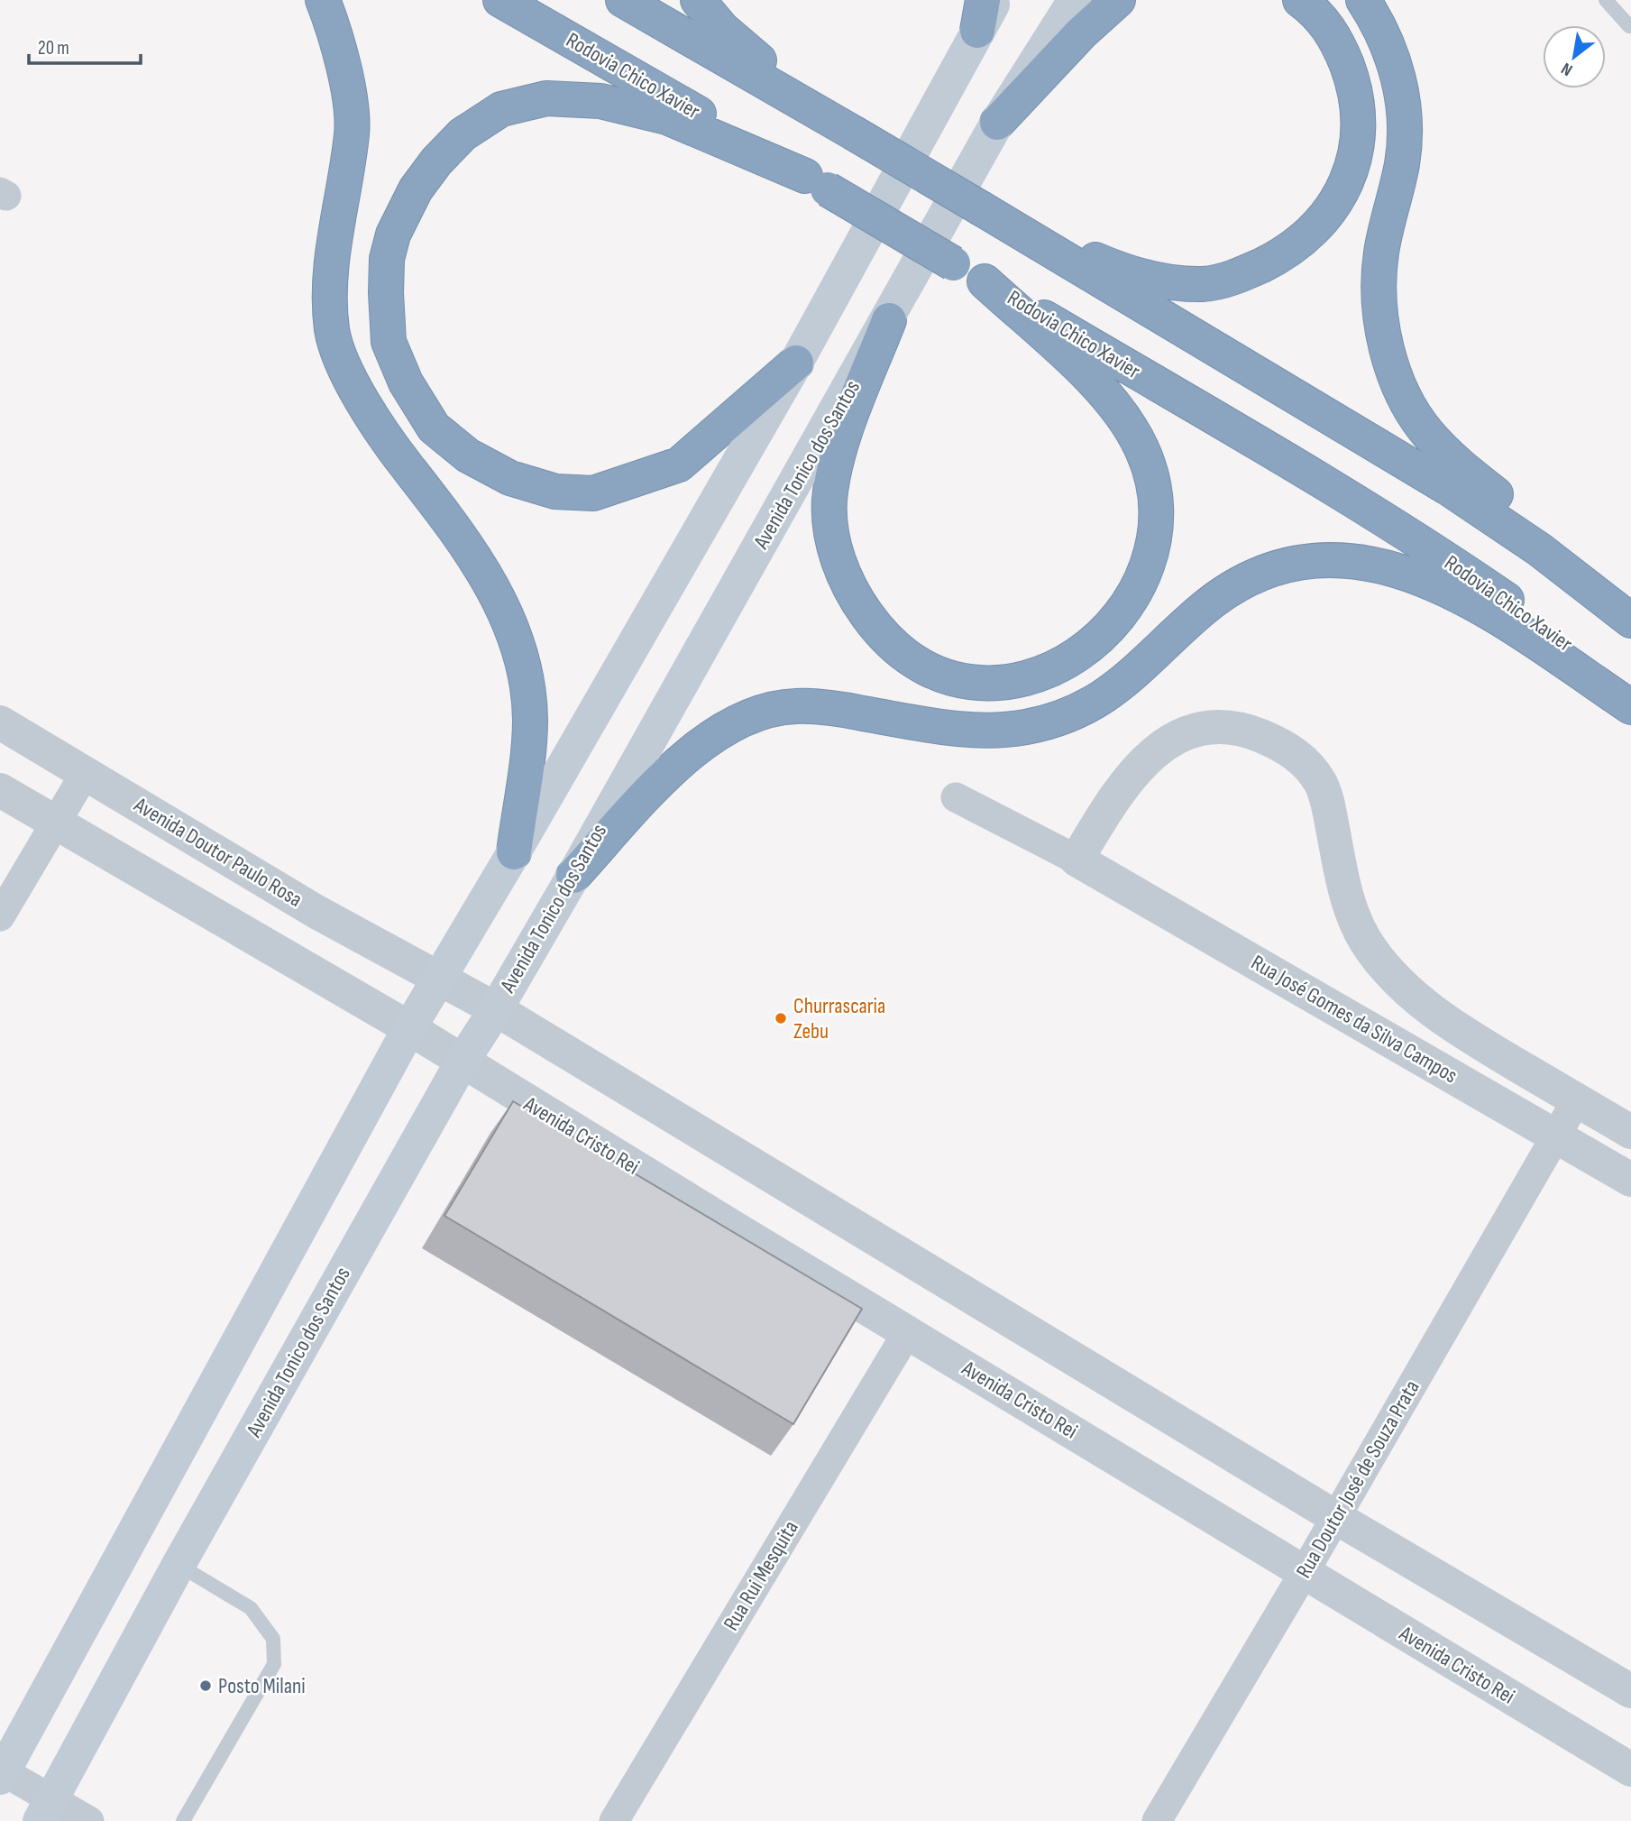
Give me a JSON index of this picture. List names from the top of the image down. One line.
{"streets":{"highway":["Rodovia Chico Xavier"],"main road":["Avenida Tonico dos Santos"],"street":["Avenida Doutor Paulo Rosa","Rua José Gomes da Silva Campos","Avenida Cristo Rei","Rua Doutor José de Souza Prata","Rua Rui Mesquita"]},"crossings":[["Avenida Tonico dos Santos","Avenida Cristo Rei"],["Rua José Gomes da Silva Campos","Rua Doutor José de Souza Prata"],["Avenida Cristo Rei","Rua Doutor José de Souza Prata"],["Avenida Cristo Rei","Rua Rui Mesquita"]],"places":["Churrascaria Zebu","Posto Milani"],"scale_bar":"20 m","north":"bottom left"}
